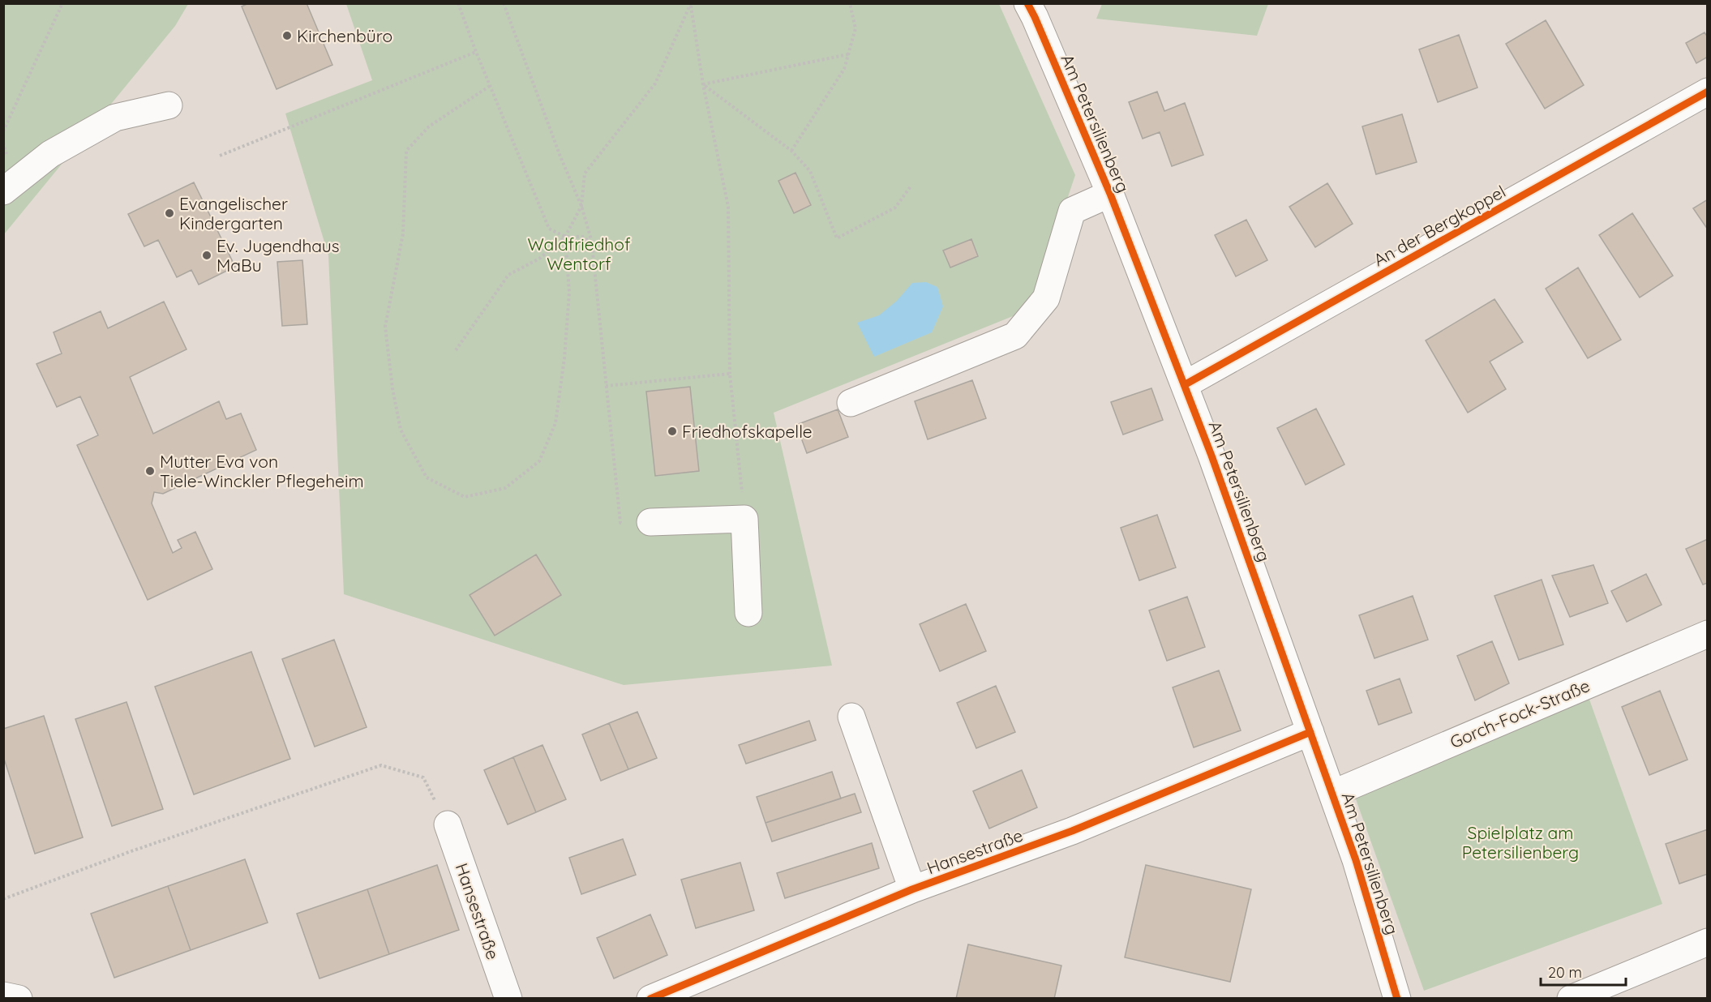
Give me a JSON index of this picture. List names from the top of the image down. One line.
{"streets":{"street":["Am Petersilienberg","An der Bergkoppel","Gorch-Fock-Straße","Hansestraße"]},"crossings":[["Am Petersilienberg","An der Bergkoppel"],["Am Petersilienberg","Gorch-Fock-Straße"],["Am Petersilienberg","Hansestraße"]],"parks":["Waldfriedhof Wentorf","Spielplatz am Petersilienberg"],"places":["Kirchenbüro","Evangelischer Kindergarten","Ev. Jugendhaus MaBu","Friedhofskapelle","Mutter Eva von Tiele-Winckler Pflegeheim"],"scale_bar":"20 m"}
